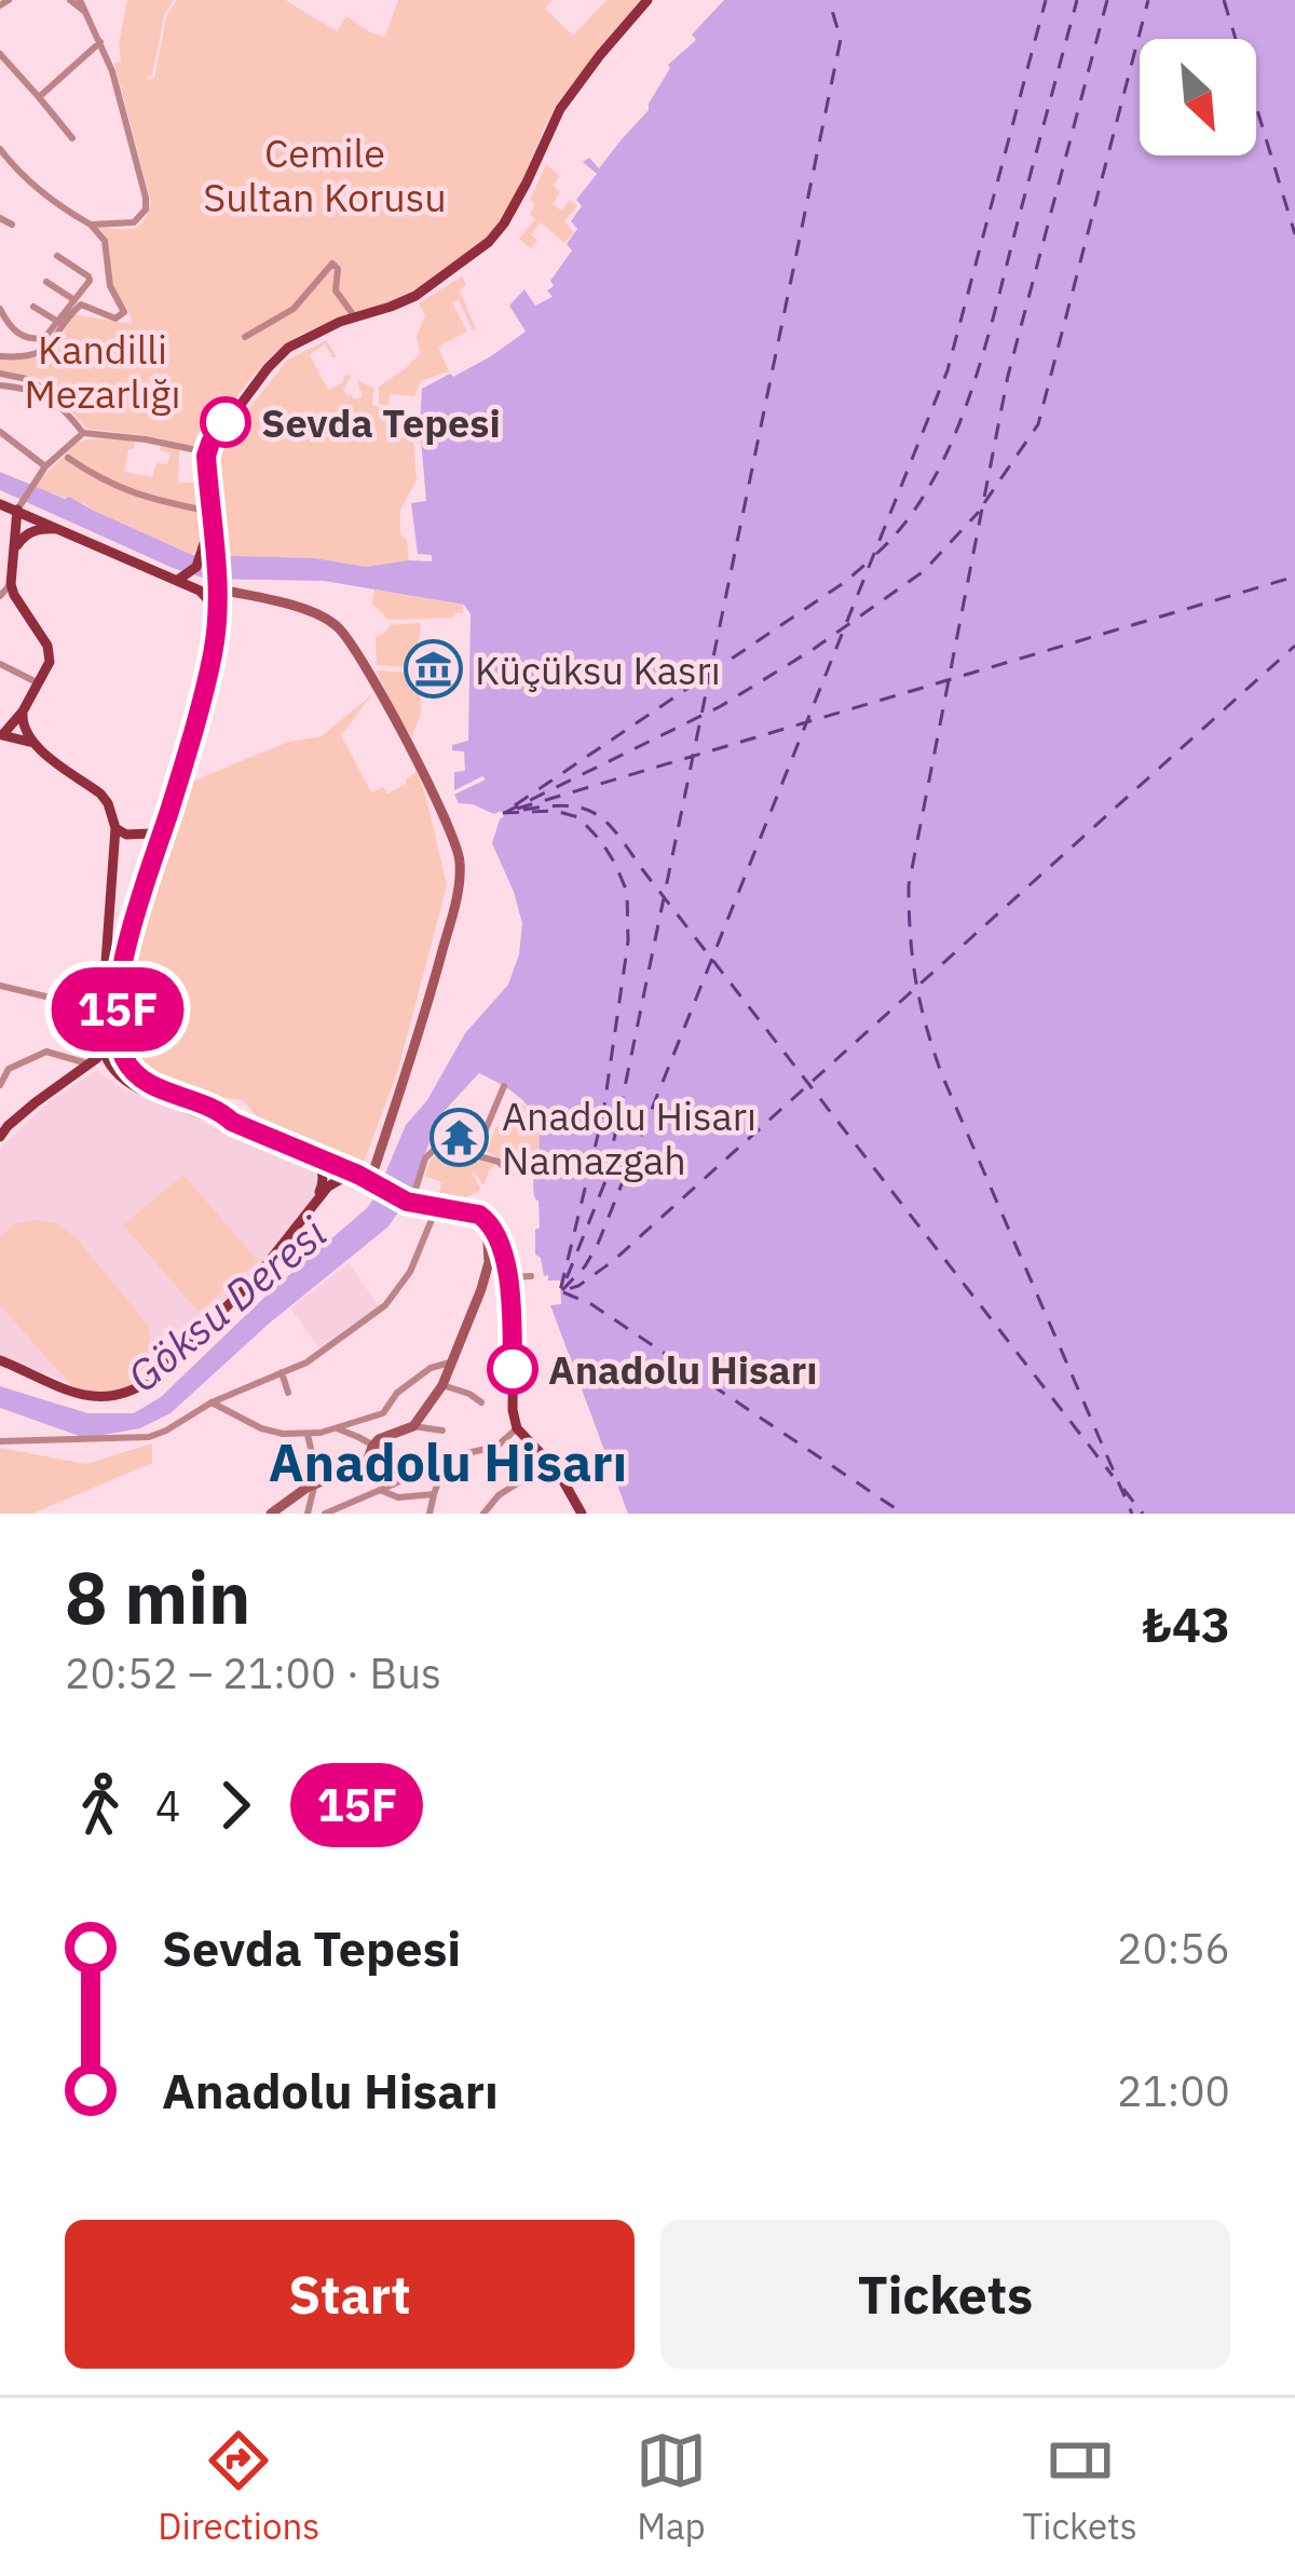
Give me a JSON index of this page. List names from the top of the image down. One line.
{"districts":["Anadolu Hisarı"],"water":["Göksu Deresi"],"parks":["Cemile Sultan Korusu","Kandilli Mezarlığı"],"places":{"other":["Sevda Tepesi","Anadolu Hisarı"],"museum":["Küçüksu Kasrı"],"temple":["Anadolu Hisarı Namazgah"]},"lines":["bus line 15F"],"north":"bottom right","page":{"on_map":"15F","heading":["8 min","20:52 – 21:00 · Bus","₺43"],"legs":["4","15F"],"list":[{"name":"Sevda Tepesi","value":"20:56"},{"name":"Anadolu Hisarı","value":"21:00"}],"buttons":["Start","Tickets"],"tabs":["Directions","Map","Tickets"]}}
